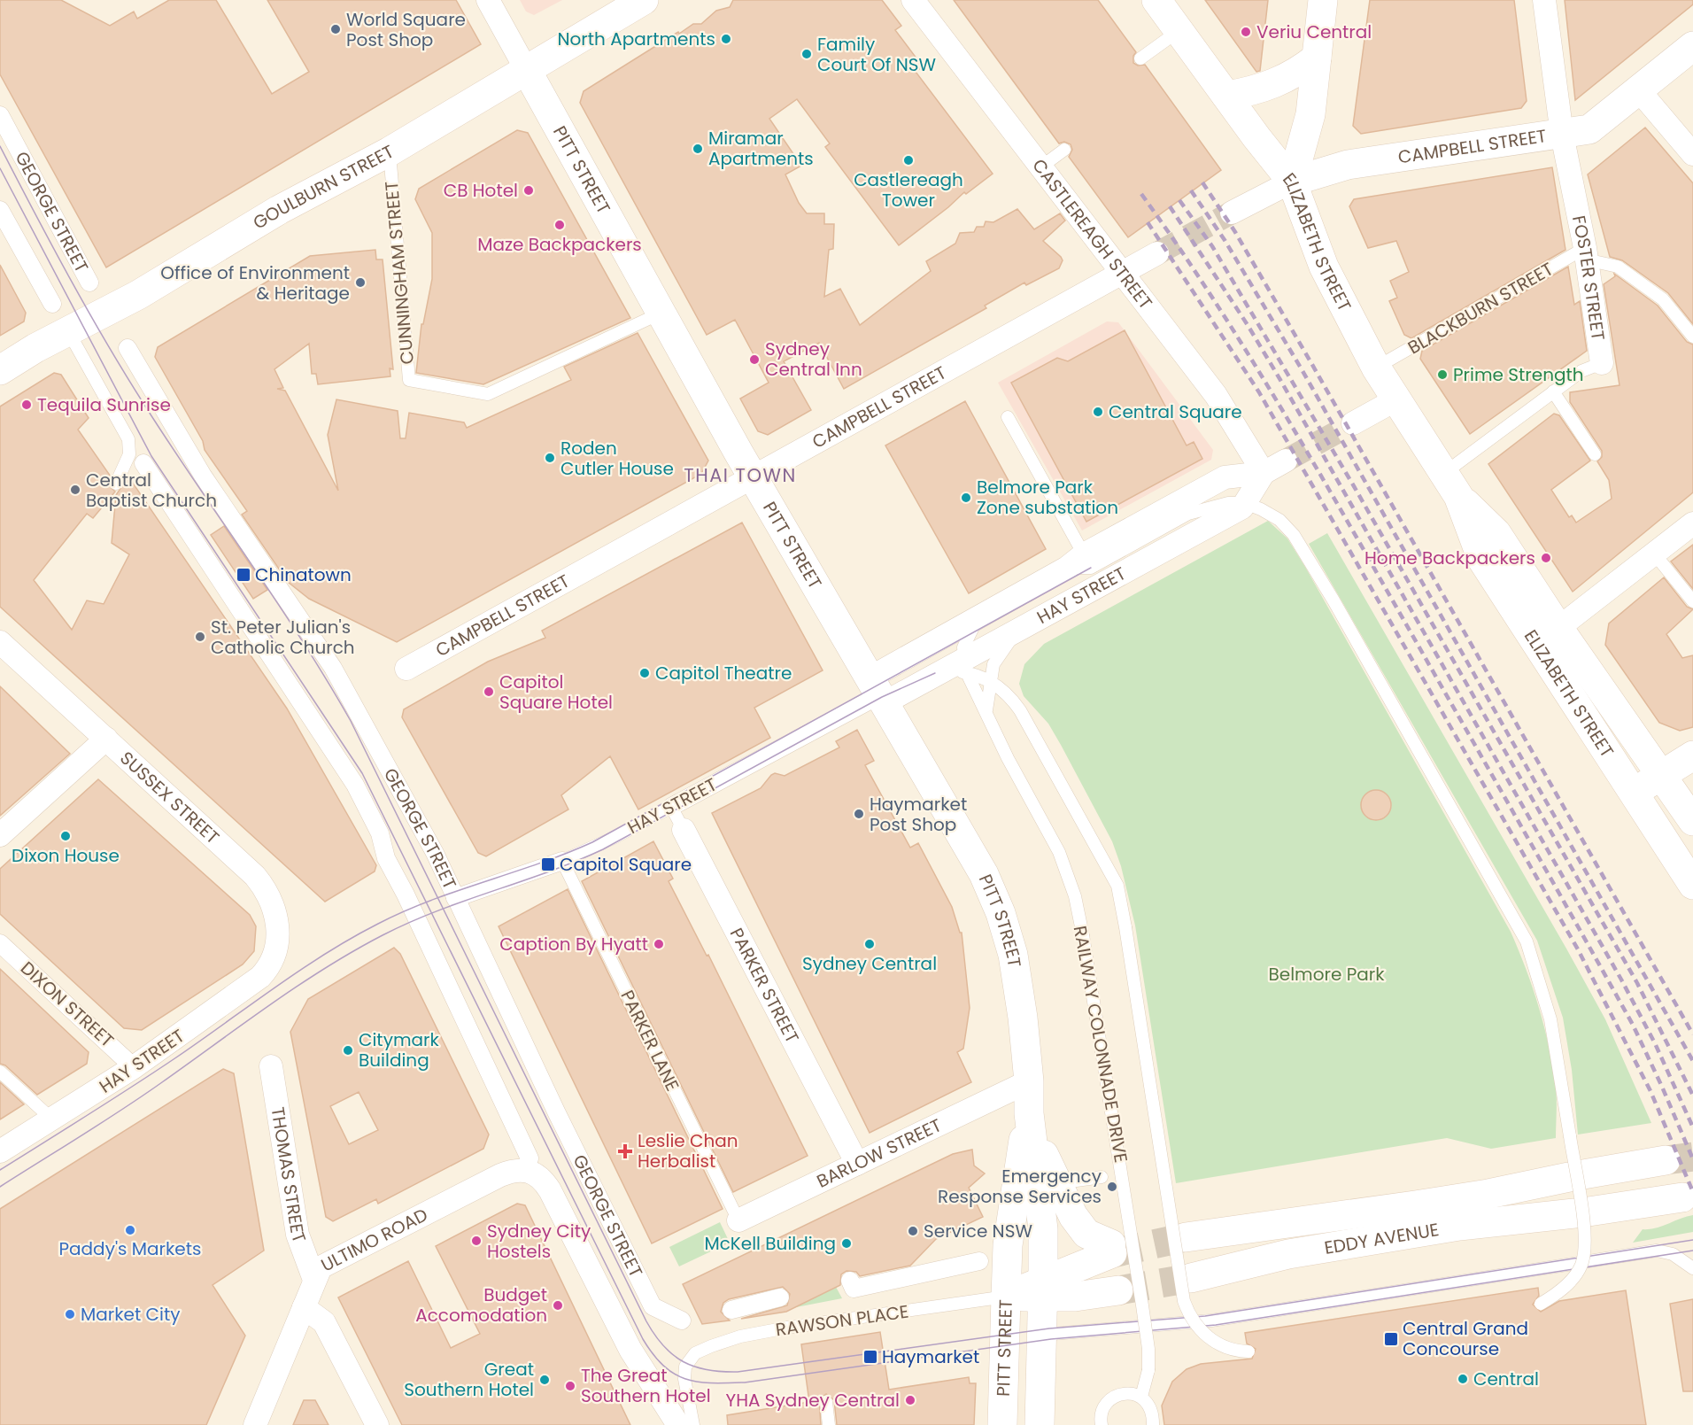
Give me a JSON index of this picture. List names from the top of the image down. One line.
{"streets":{"main road":["CAMPBELL STREET","PITT STREET","GOULBURN STREET","ELIZABETH STREET","EDDY AVENUE"],"street":["GEORGE STREET","CASTLEREAGH STREET","FOSTER STREET","HAY STREET","SUSSEX STREET","PARKER STREET","DIXON STREET","BARLOW STREET","THOMAS STREET","ULTIMO ROAD"],"lane":["CUNNINGHAM STREET","BLACKBURN STREET","PARKER LANE","RAILWAY COLONNADE DRIVE","RAWSON PLACE"]},"crossings":[["CAMPBELL STREET","PITT STREET"],["CAMPBELL STREET","CASTLEREAGH STREET"],["CAMPBELL STREET","ELIZABETH STREET"],["CAMPBELL STREET","FOSTER STREET"],["PITT STREET","GOULBURN STREET"],["PITT STREET","CUNNINGHAM STREET"],["PITT STREET","HAY STREET"],["PITT STREET","BARLOW STREET"],["PITT STREET","RAWSON PLACE"],["GOULBURN STREET","CUNNINGHAM STREET"],["GEORGE STREET","HAY STREET"],["GEORGE STREET","ULTIMO ROAD"],["CASTLEREAGH STREET","HAY STREET"],["ELIZABETH STREET","FOSTER STREET"],["ELIZABETH STREET","BLACKBURN STREET"],["FOSTER STREET","BLACKBURN STREET"],["HAY STREET","SUSSEX STREET"],["HAY STREET","PARKER STREET"],["HAY STREET","DIXON STREET"],["HAY STREET","PARKER LANE"],["HAY STREET","RAILWAY COLONNADE DRIVE"],["PARKER STREET","BARLOW STREET"],["PARKER LANE","BARLOW STREET"],["THOMAS STREET","ULTIMO ROAD"]],"districts":["THAI TOWN"],"parks":["Belmore Park"],"places":{"other":["World Square Post Shop","Veriu Central","North Apartments","Family Court Of NSW","Miramar Apartments","Castlereagh Tower","CB Hotel","Maze Backpackers","Office of Environment & Heritage","Sydney Central Inn","Prime Strength","Tequila Sunrise","Central Square","Roden Cutler House","Central Baptist Church","Belmore Park Zone substation","Home Backpackers","St. Peter Julian's Catholic Church","Capitol Theatre","Capitol Square Hotel","Haymarket Post Shop","Dixon House","Caption By Hyatt","Sydney Central","Citymark Building","Emergency Response Services","Paddy's Markets","Service NSW","Sydney City Hostels","McKell Building","Budget Accomodation","Market City","Central","Great Southern Hotel","The Great Southern Hotel","YHA Sydney Central"],"transit":["Chinatown","Capitol Square","Central Grand Concourse","Haymarket"],"health":["Leslie Chan Herbalist"]}}
